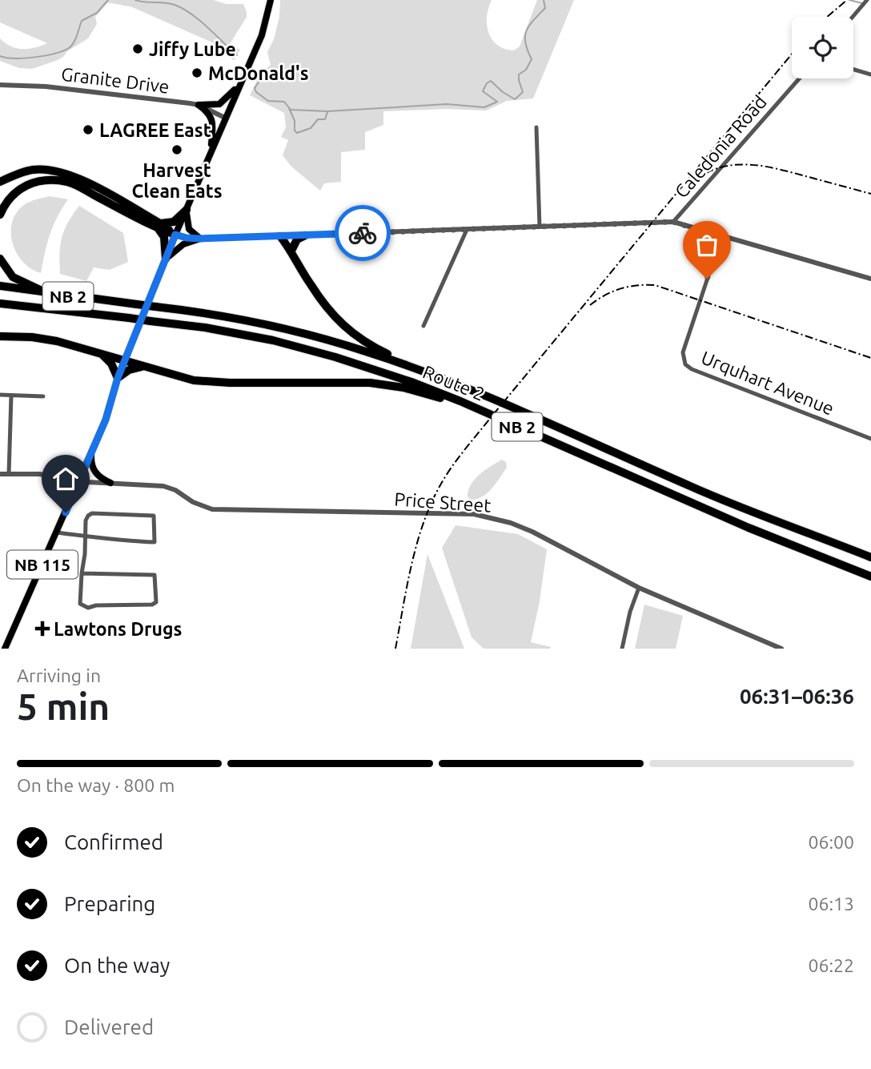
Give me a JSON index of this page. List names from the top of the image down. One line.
{"streets":{"highway":["NB 2","Route 2"],"main road":["NB 115"],"street":["Granite Drive","Caledonia Road","Urquhart Avenue","Price Street"]},"crossings":[["Granite Drive","NB 115"],["Caledonia Road","NB 115"],["Price Street","NB 115"]],"places":{"other":["Jiffy Lube","McDonald's","LAGREE East","Harvest Clean Eats"],"health":["Lawtons Drugs"]},"page":{"heading":["5 min","Arriving in","06:31–06:36"],"bar":"On the way · 800 m","list":[["Confirmed","06:00"],["Preparing","06:13"],["On the way","06:22"],"Delivered"]}}
